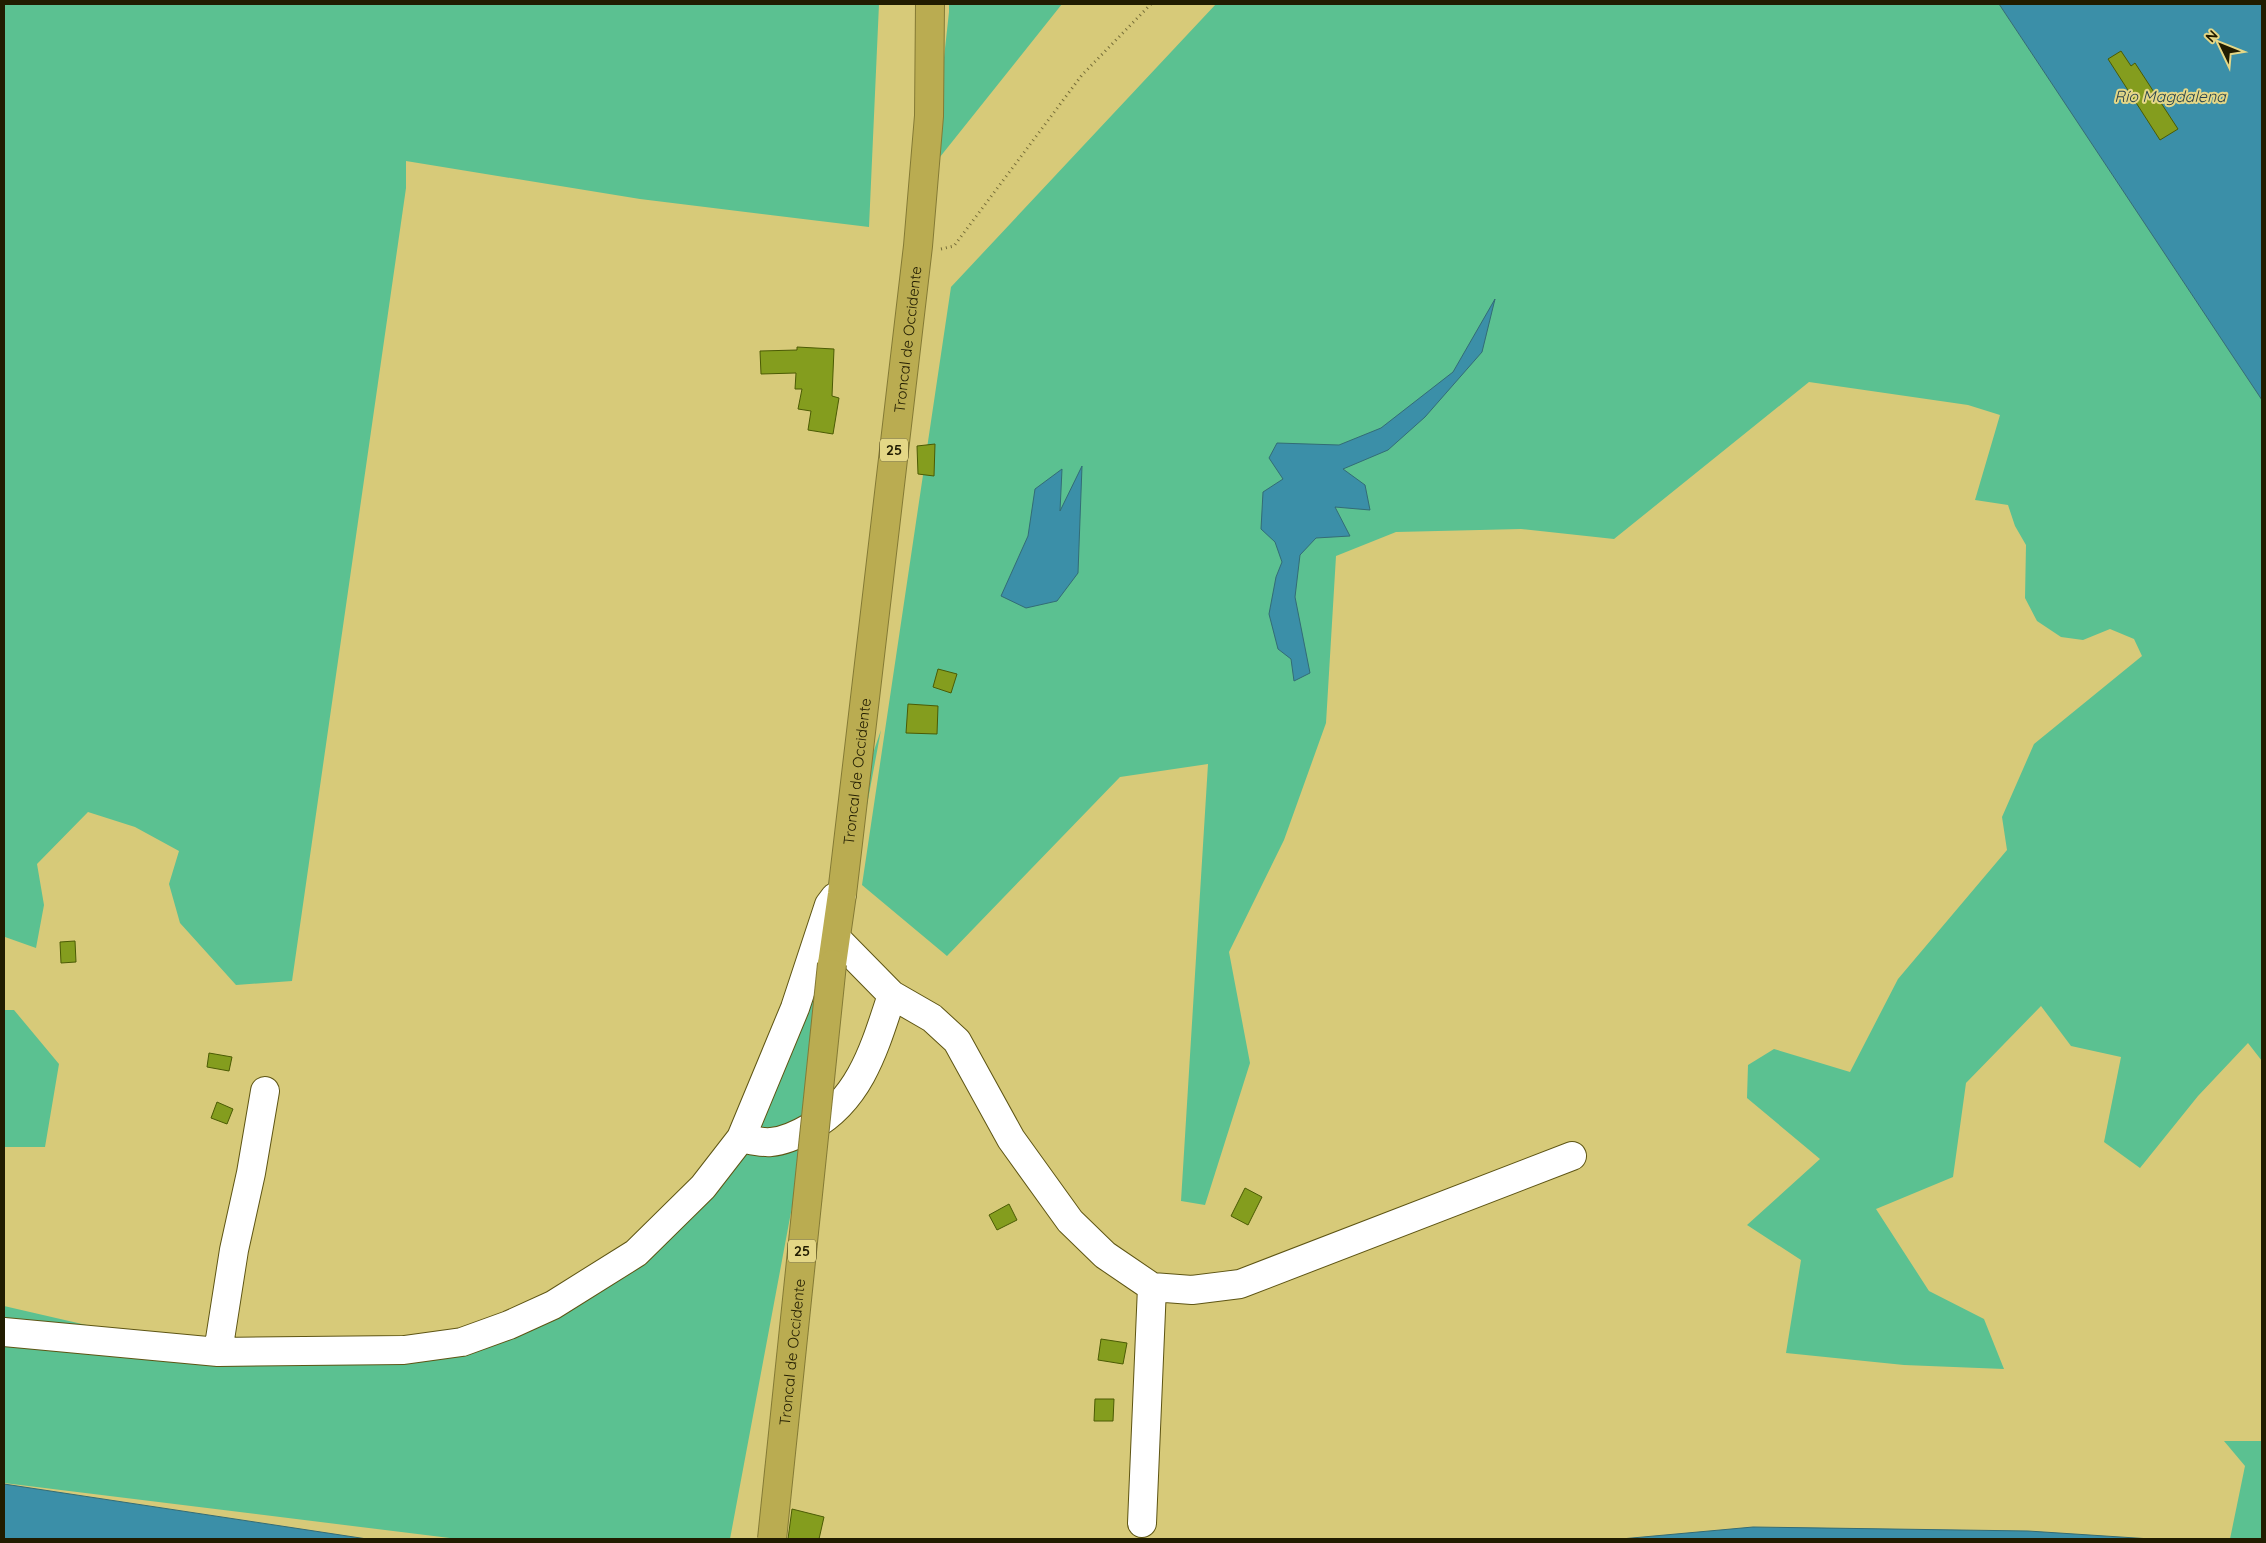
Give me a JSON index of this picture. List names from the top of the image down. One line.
{"streets":{"highway":["Troncal de Occidente","25"]},"water":["Río Magdalena"],"north":"top left"}
